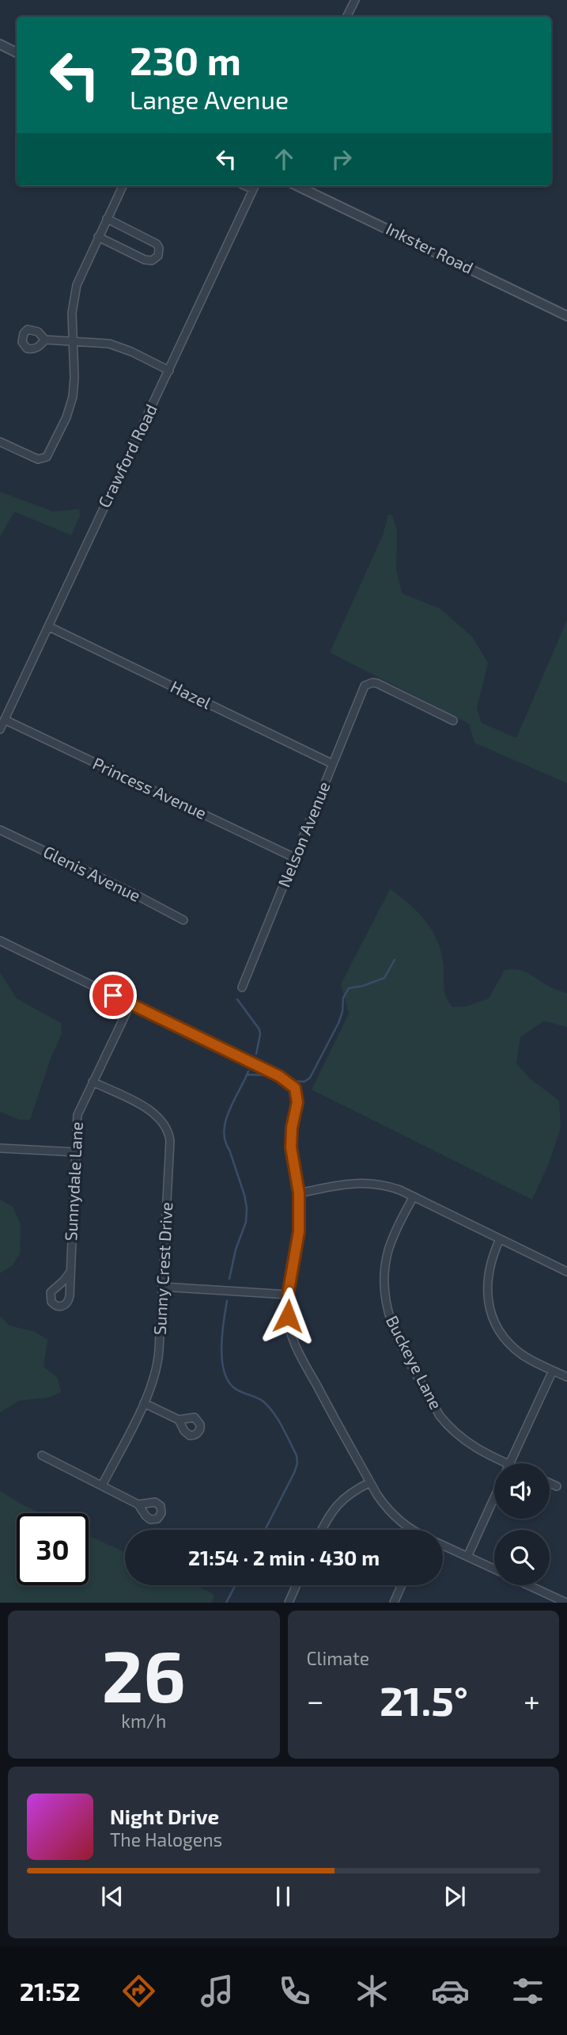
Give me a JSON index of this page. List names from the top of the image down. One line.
{"streets":{"street":["Inkster Road","Crawford Road","Hazel","Princess Avenue","Nelson Avenue","Glenis Avenue","Sunnydale Lane","Sunny Crest Drive","Buckeye Lane"]},"crossings":[["Crawford Road","Hazel"],["Crawford Road","Princess Avenue"],["Hazel","Nelson Avenue"],["Princess Avenue","Nelson Avenue"],["Sunnydale Lane","Sunny Crest Drive"]],"page":{"turn":["230 m","Lange Avenue"],"limit":"30","trip":"21:54 · 2 min · 430 m","tile":[["26","km/h"],"Climate"],"heat":["−","21.5°","+"],"song":["Night Drive","The Halogens"],"tabs":"21:52"}}
